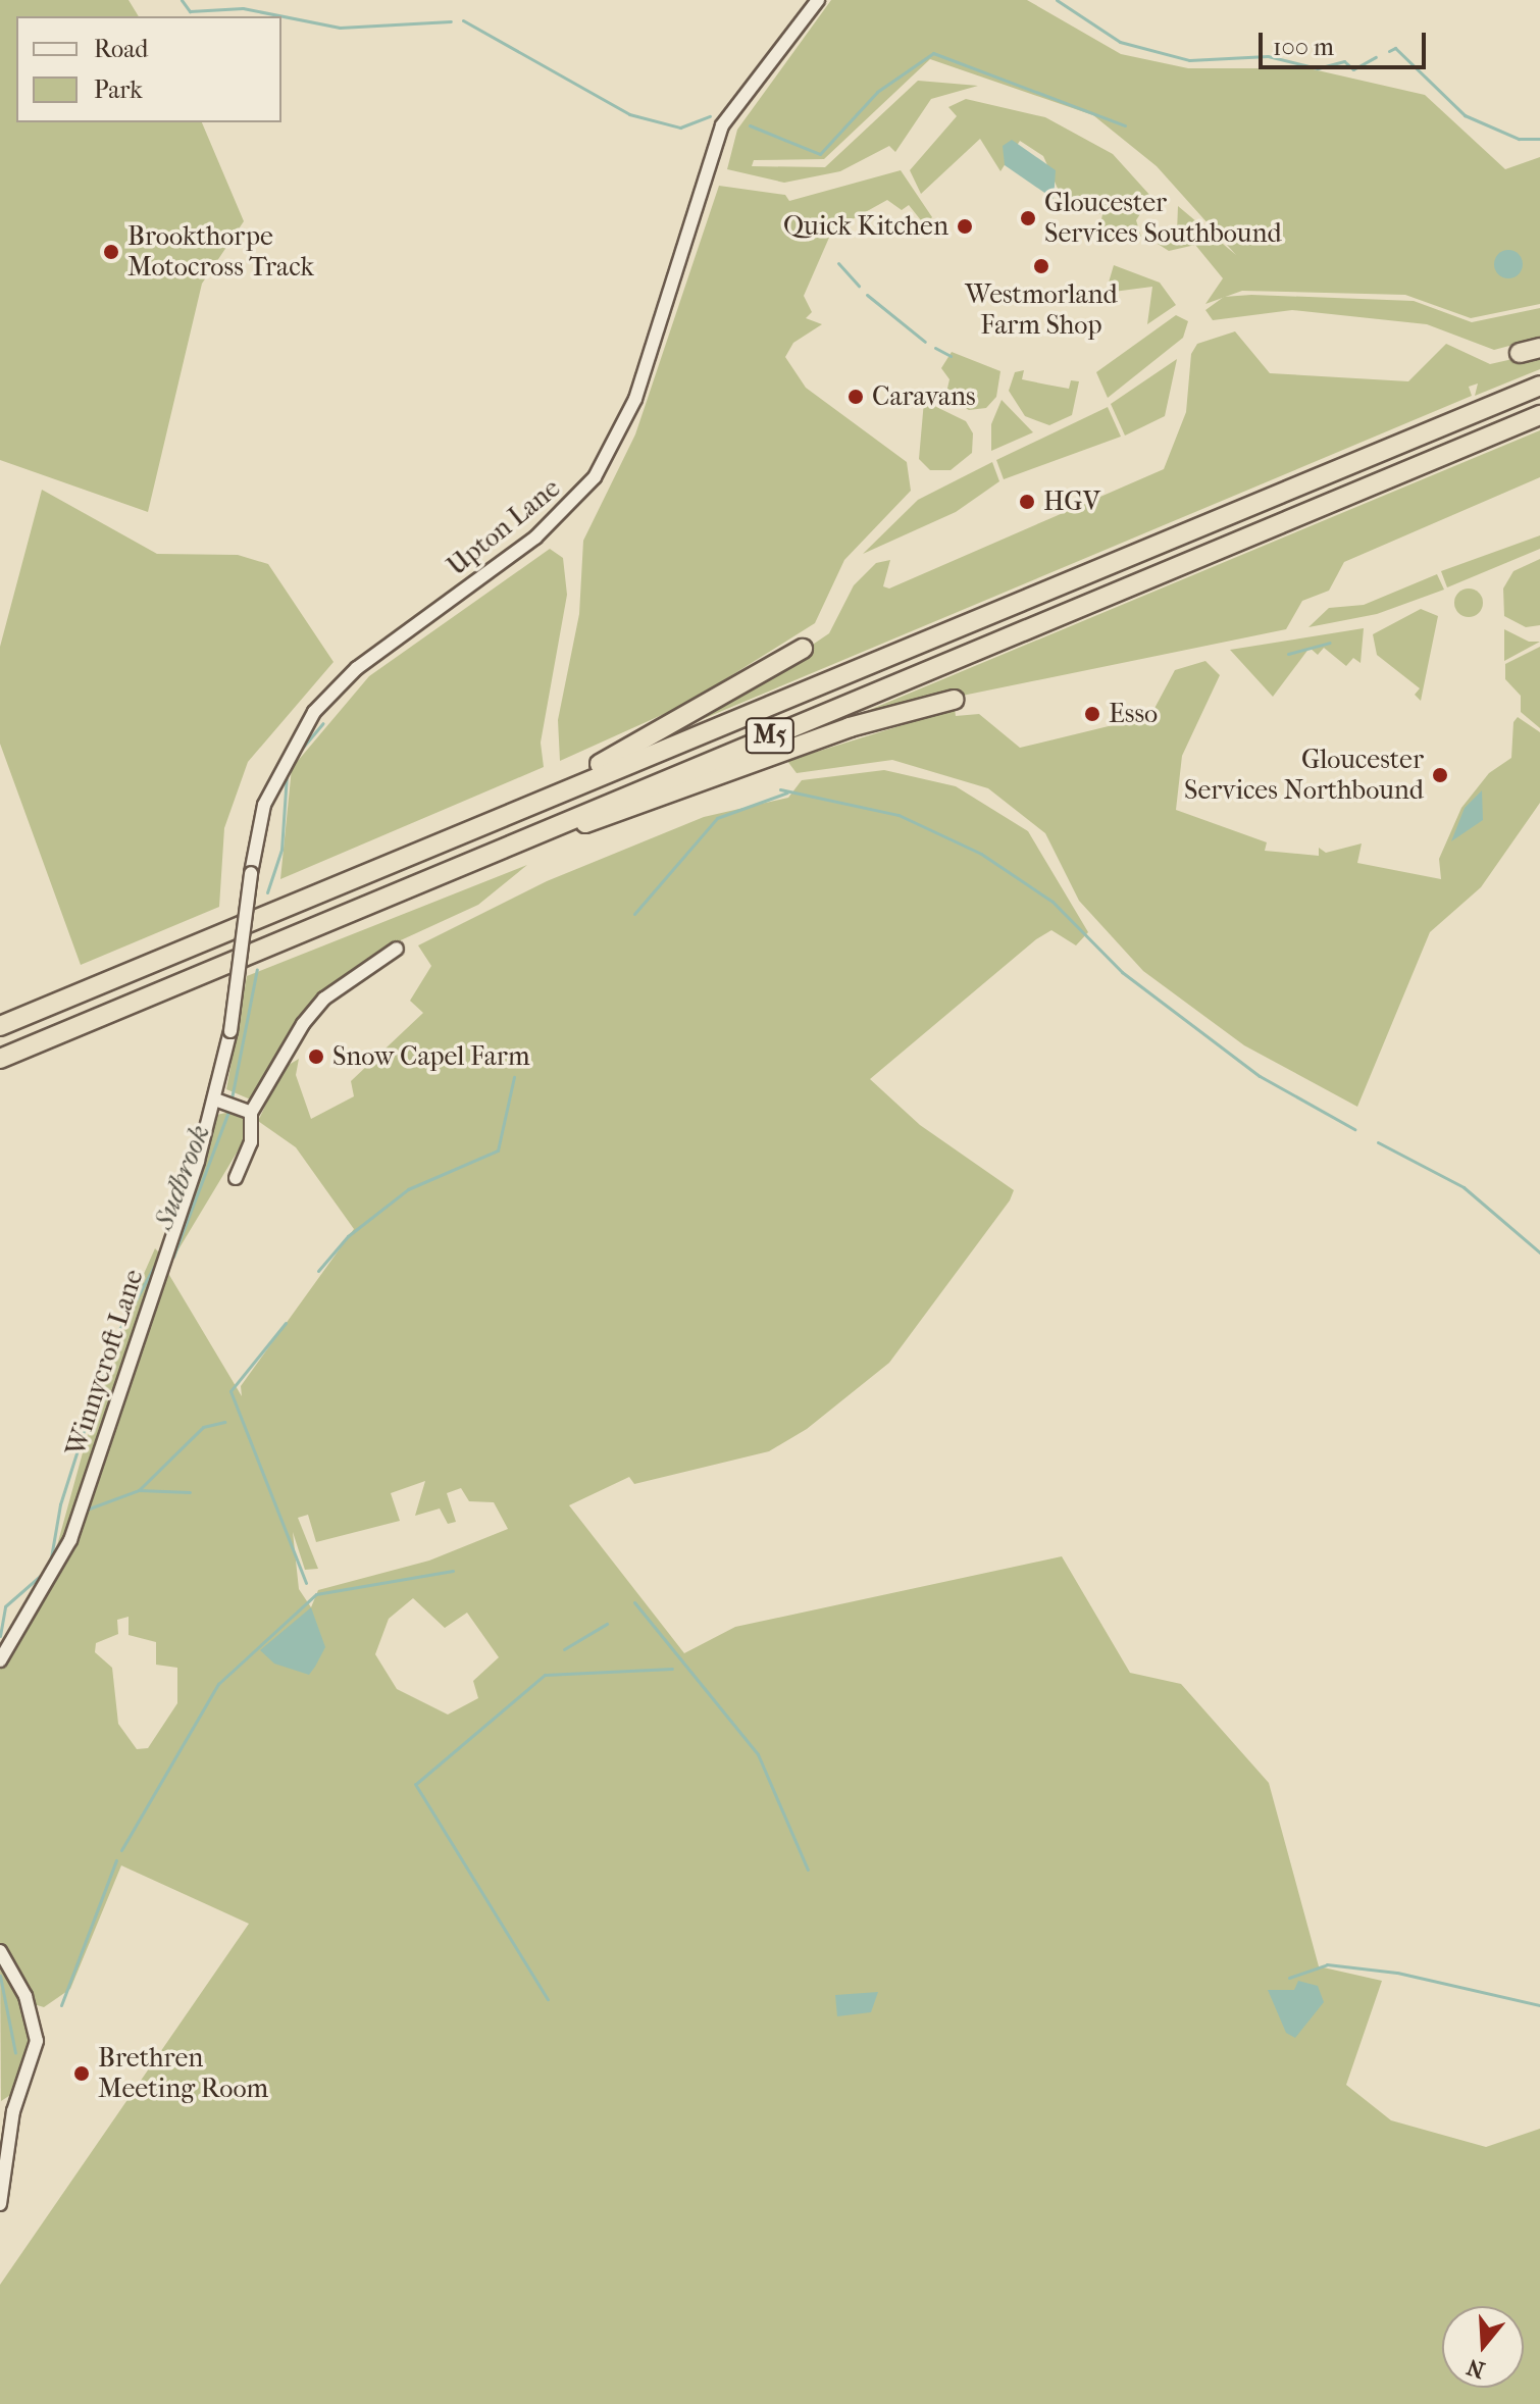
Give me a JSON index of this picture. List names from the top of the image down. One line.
{"streets":{"highway":["M5"],"street":["Upton Lane","Winnycroft Lane"]},"crossings":[["Upton Lane","Winnycroft Lane"]],"water":["Sudbrook"],"places":["Gloucester Services Southbound","Quick Kitchen","Brookthorpe Motocross Track","Westmorland Farm Shop","Caravans","HGV","Esso","Gloucester Services Northbound","Snow Capel Farm","Brethren Meeting Room"],"legend":["Road","Park"],"scale_bar":"100 m","north":"bottom"}
